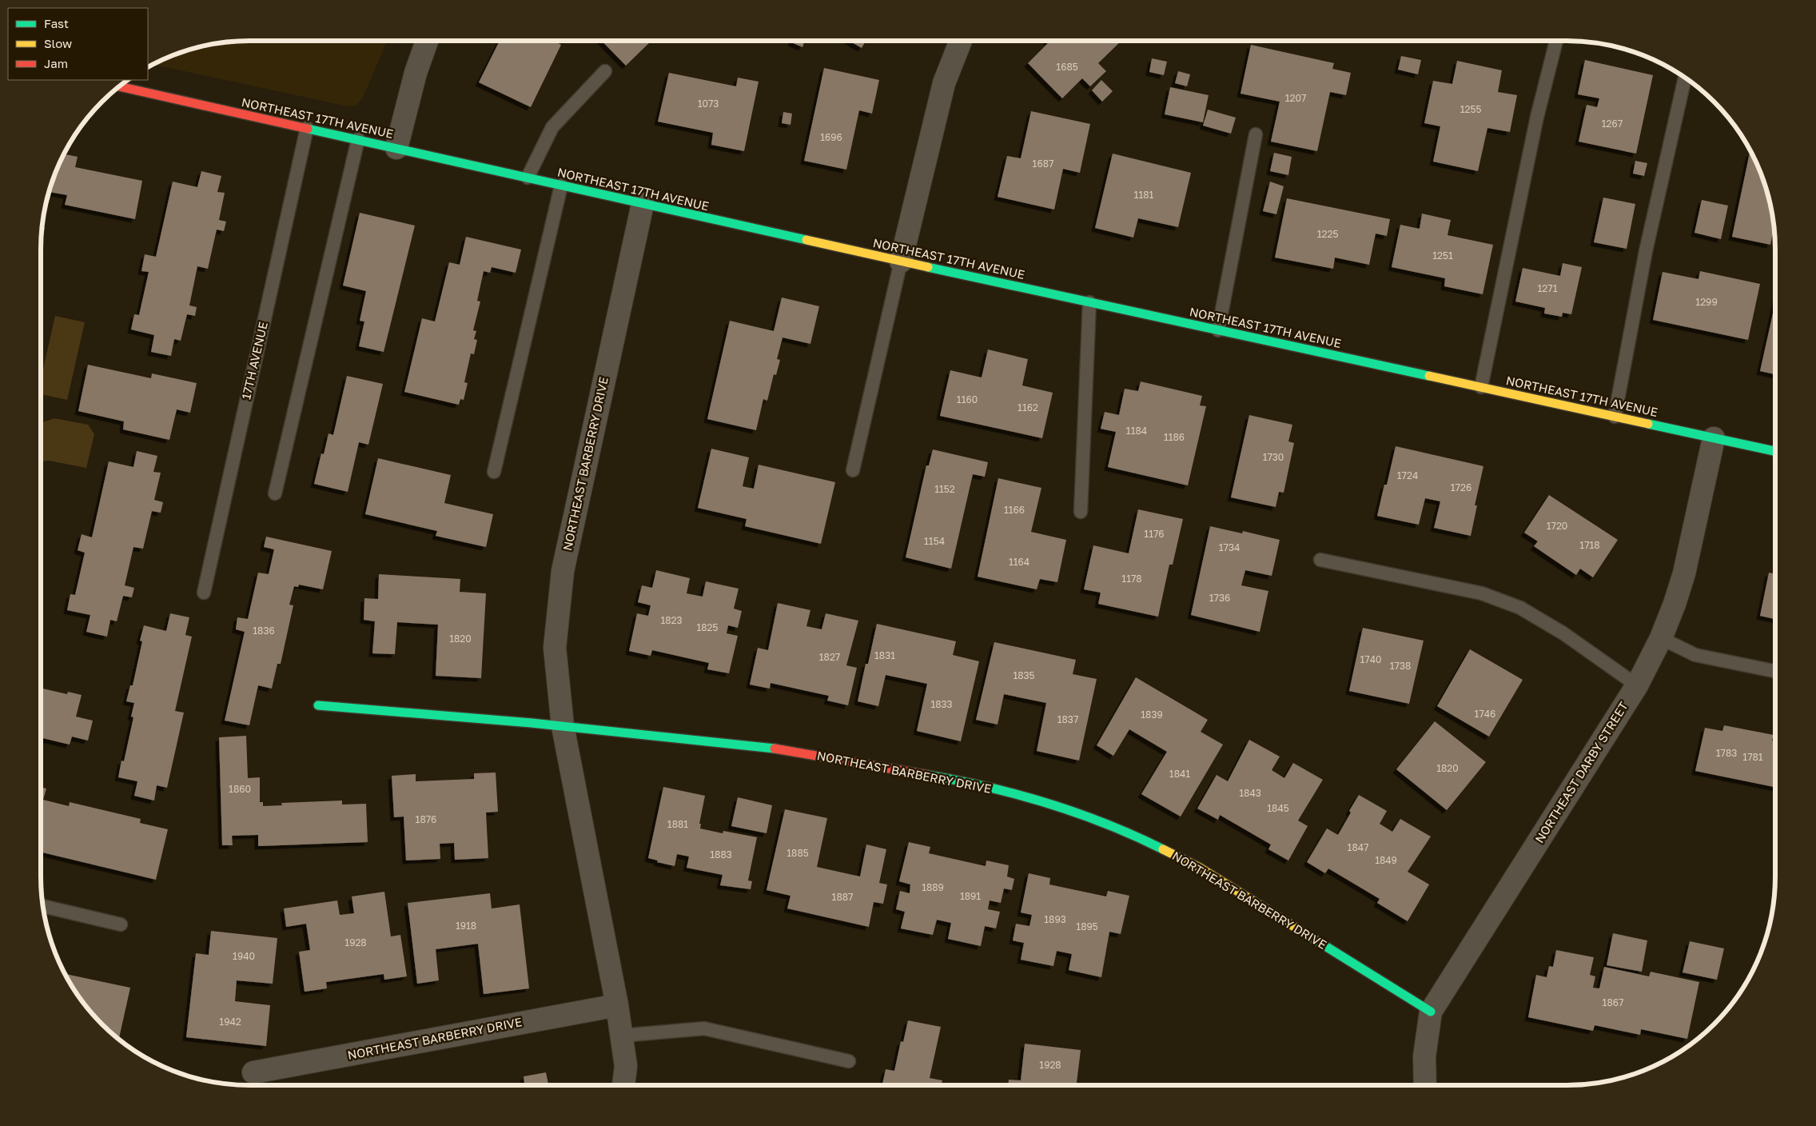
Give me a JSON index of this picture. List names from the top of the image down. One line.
{"streets":{"street":["NORTHEAST 17TH AVENUE","NORTHEAST BARBERRY DRIVE","NORTHEAST DARBY STREET"],"lane":["17TH AVENUE"]},"crossings":[["NORTHEAST 17TH AVENUE","17TH AVENUE"],["NORTHEAST 17TH AVENUE","NORTHEAST BARBERRY DRIVE"],["NORTHEAST 17TH AVENUE","NORTHEAST DARBY STREET"],["NORTHEAST BARBERRY DRIVE","NORTHEAST DARBY STREET"]],"house_numbers":["1685","1207","1073","1255","1267","1696","1687","1181","1225","1251","1271","1299","1160","1162","1184","1186","1730","1724","1726","1152","1166","1720","1176","1154","1718","1734","1164","1178","1736","1823","1825","1836","1820","1831","1827","1740","1738","1835","1833","1746","1839","1837","1783","1781","1820","1841","1860","1843","1845","1876","1881","1847","1885","1883","1849","1889","1891","1887","1893","1918","1895","1928","1940","1867","1942","1928"],"legend":["Fast","Slow","Jam"]}
